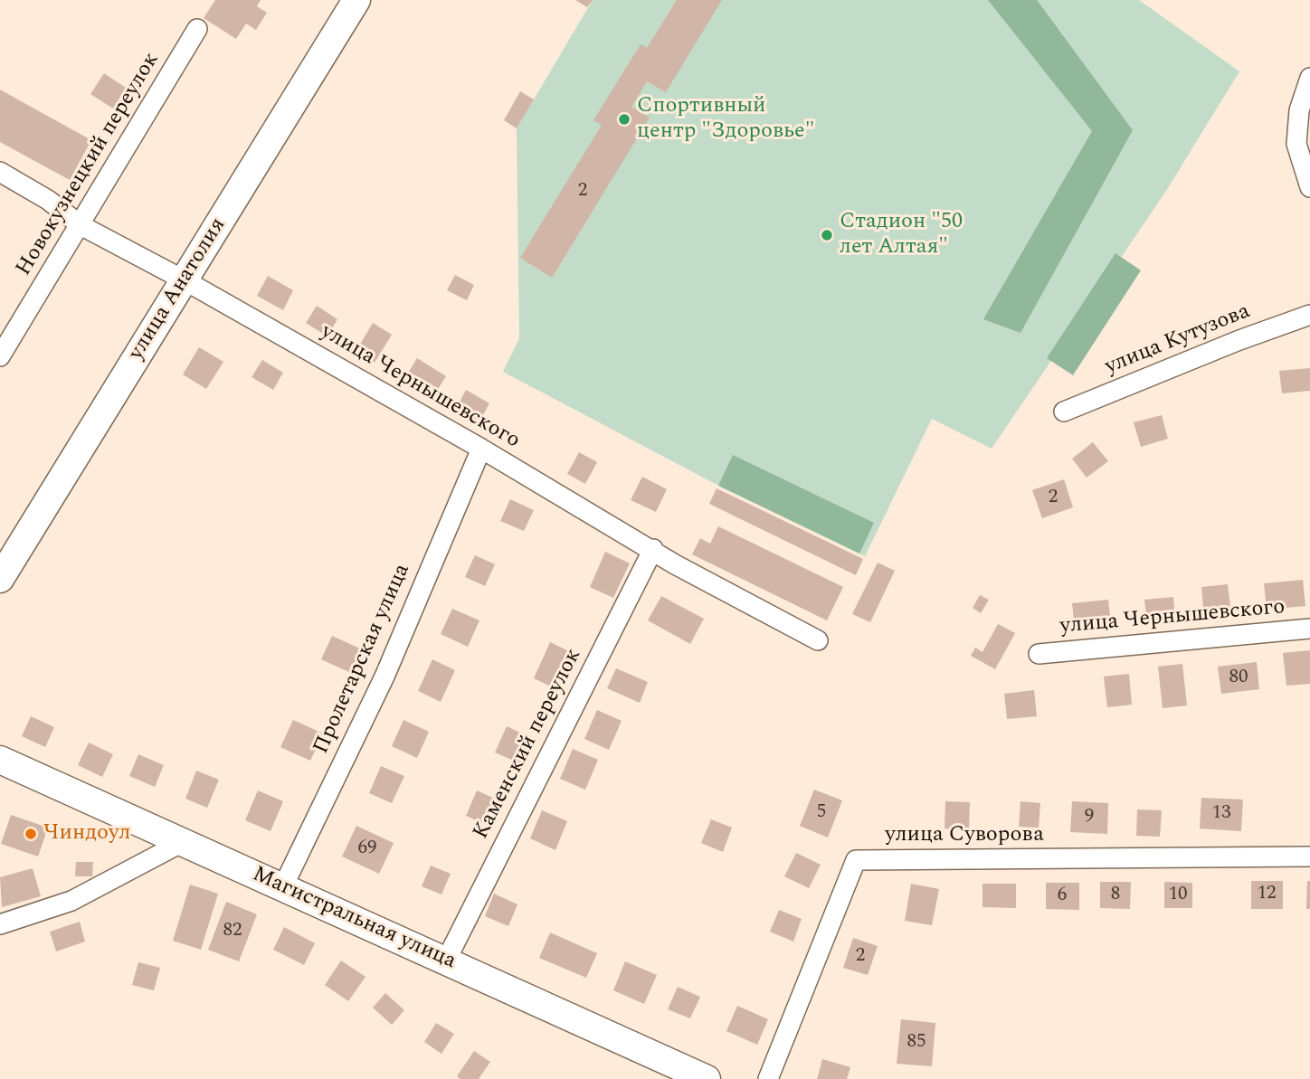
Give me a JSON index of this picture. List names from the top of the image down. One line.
{"streets":{"street":["Новокузнецкий переулок","улица Анатолия","улица Кутузова","улица Чернышевского","Пролетарская улица","Каменский переулок","улица Суворова","Магистральная улица"]},"crossings":[["Новокузнецкий переулок","улица Чернышевского"],["улица Анатолия","улица Чернышевского"],["улица Чернышевского","Пролетарская улица"],["улица Чернышевского","Каменский переулок"],["Пролетарская улица","Магистральная улица"],["Каменский переулок","Магистральная улица"]],"places":["Спортивный центр \"Здоровье\"","Стадион \"50 лет Алтая\"","Чиндоул"],"house_numbers":["2","2","80","5","13","9","69","12","8","10","6","82","2","85"]}
